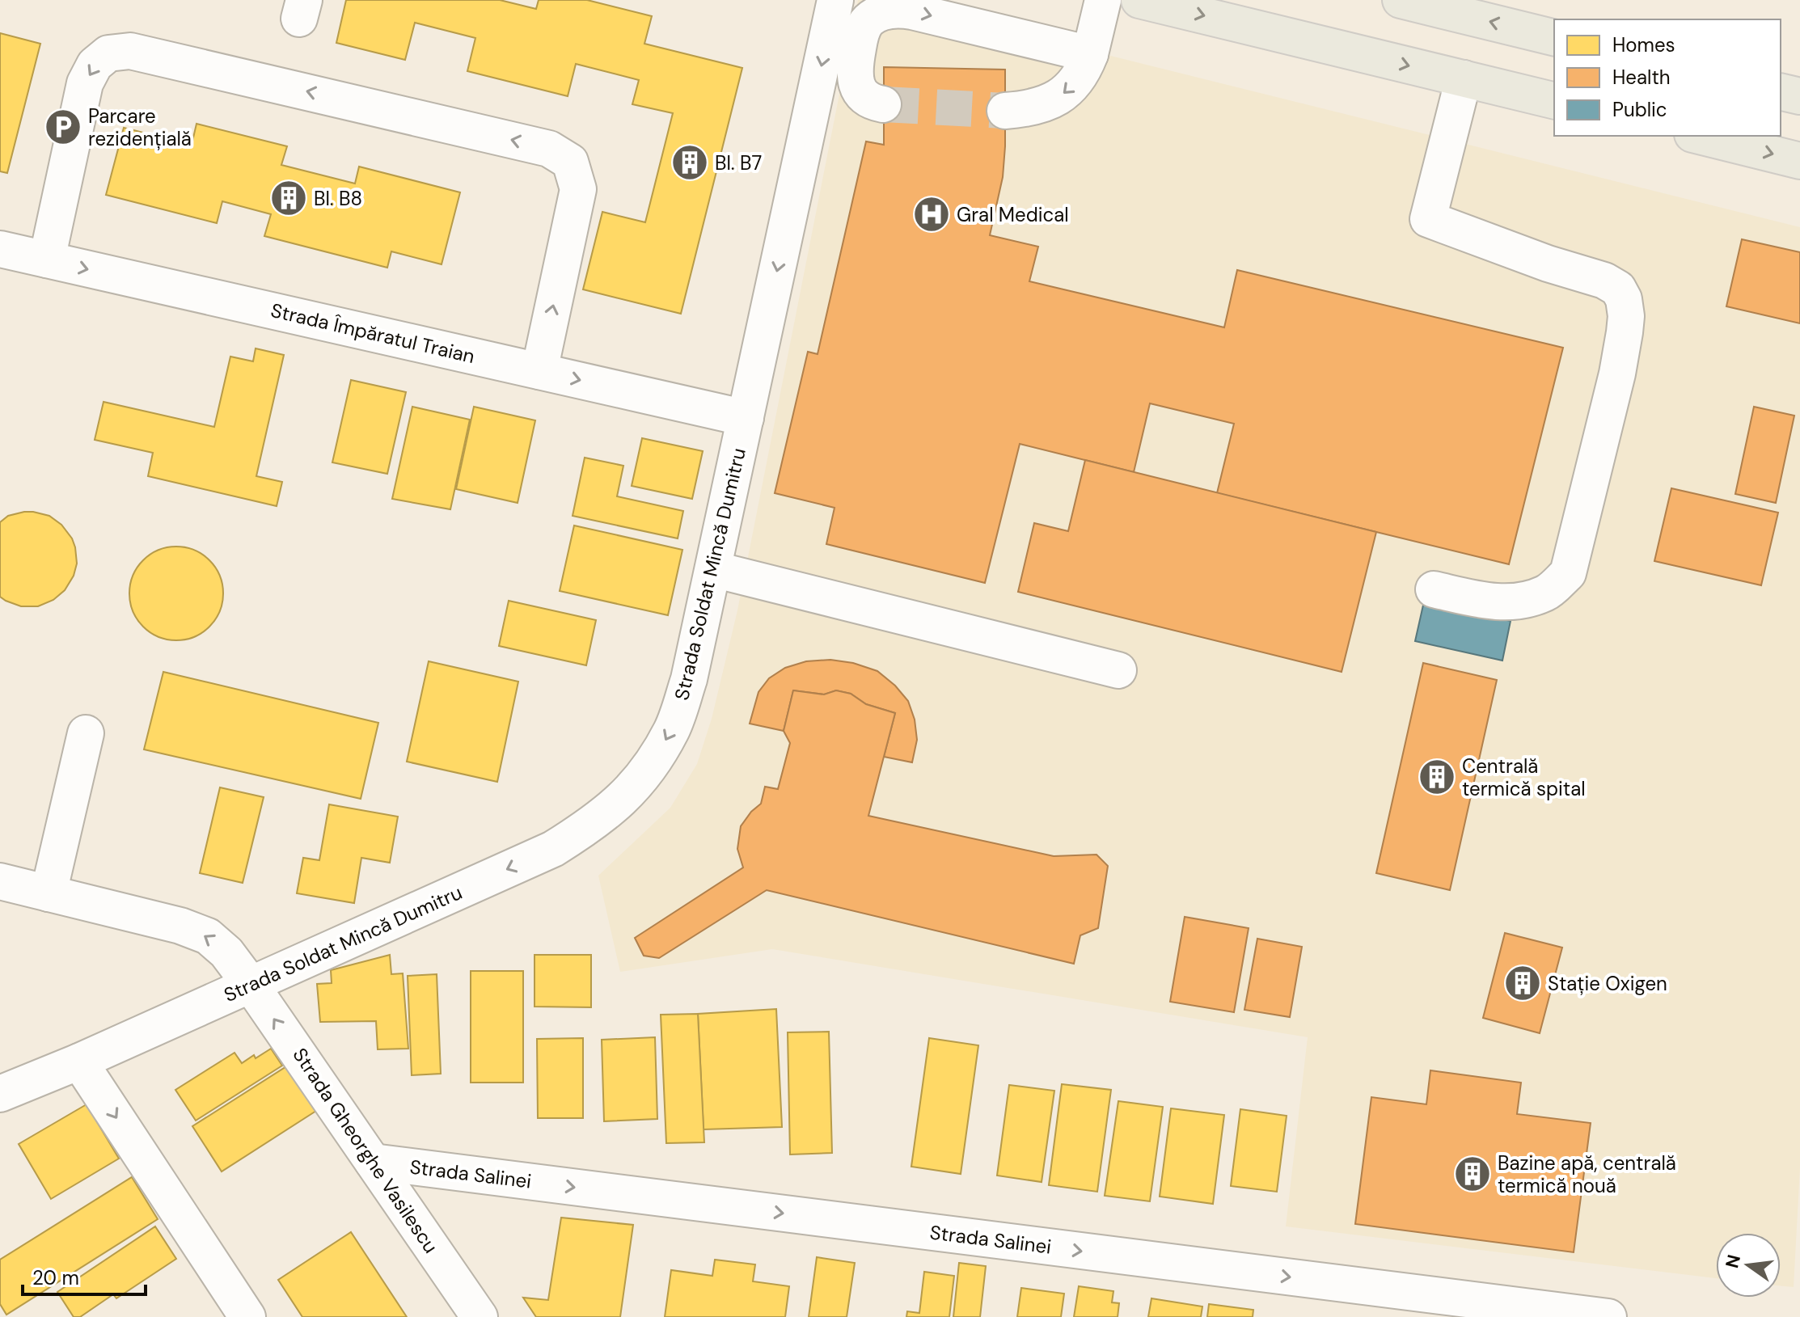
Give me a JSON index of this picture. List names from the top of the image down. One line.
{"streets":{"street":["Strada Împăratul Traian","Strada Soldat Mincă Dumitru","Strada Gheorghe Vasilescu","Strada Salinei"]},"crossings":[["Strada Împăratul Traian","Strada Soldat Mincă Dumitru"],["Strada Soldat Mincă Dumitru","Strada Gheorghe Vasilescu"],["Strada Gheorghe Vasilescu","Strada Salinei"]],"one_way":["Strada Împăratul Traian","Strada Soldat Mincă Dumitru","Strada Salinei"],"places":{"parking":["Parcare rezidențială"],"building":["Bl. B7","Bl. B8","Centrală termică spital","Stație Oxigen","Bazine apă, centrală termică nouă"],"hospital":["Gral Medical"]},"legend":["Homes","Health","Public"],"scale_bar":"20 m","north":"left"}
